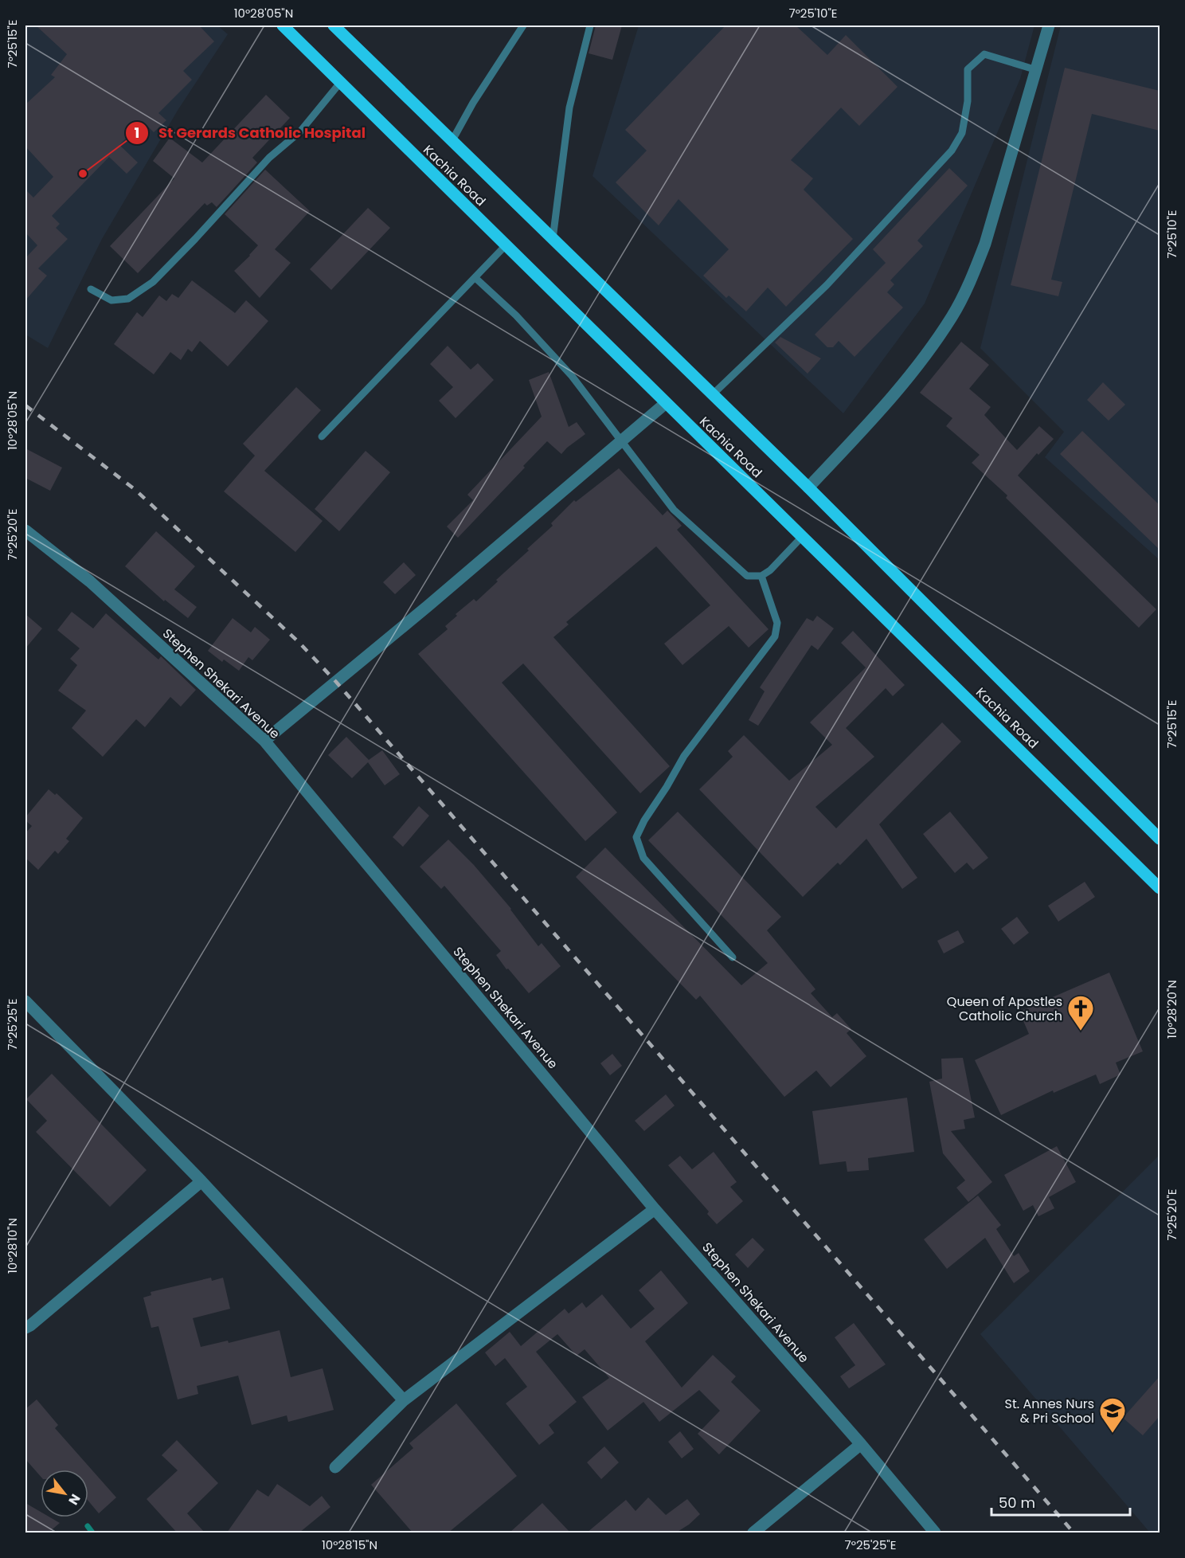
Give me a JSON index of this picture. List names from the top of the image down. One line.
{"streets":{"main road":["Kachia Road"],"street":["Stephen Shekari Avenue"]},"places":{"other":["St Gerards Catholic Hospital"],"church":["Queen of Apostles Catholic Church"],"school or university":["St. Annes Nurs & Pri School"]},"scale_bar":"50 m","north":"bottom right","coordinates":["10°28'05\"N","7°25'10\"E","7°25'15\"E","7°25'20\"E","10°28'20\"N","7°25'25\"E","10°28'10\"N","10°28'15\"N"]}
